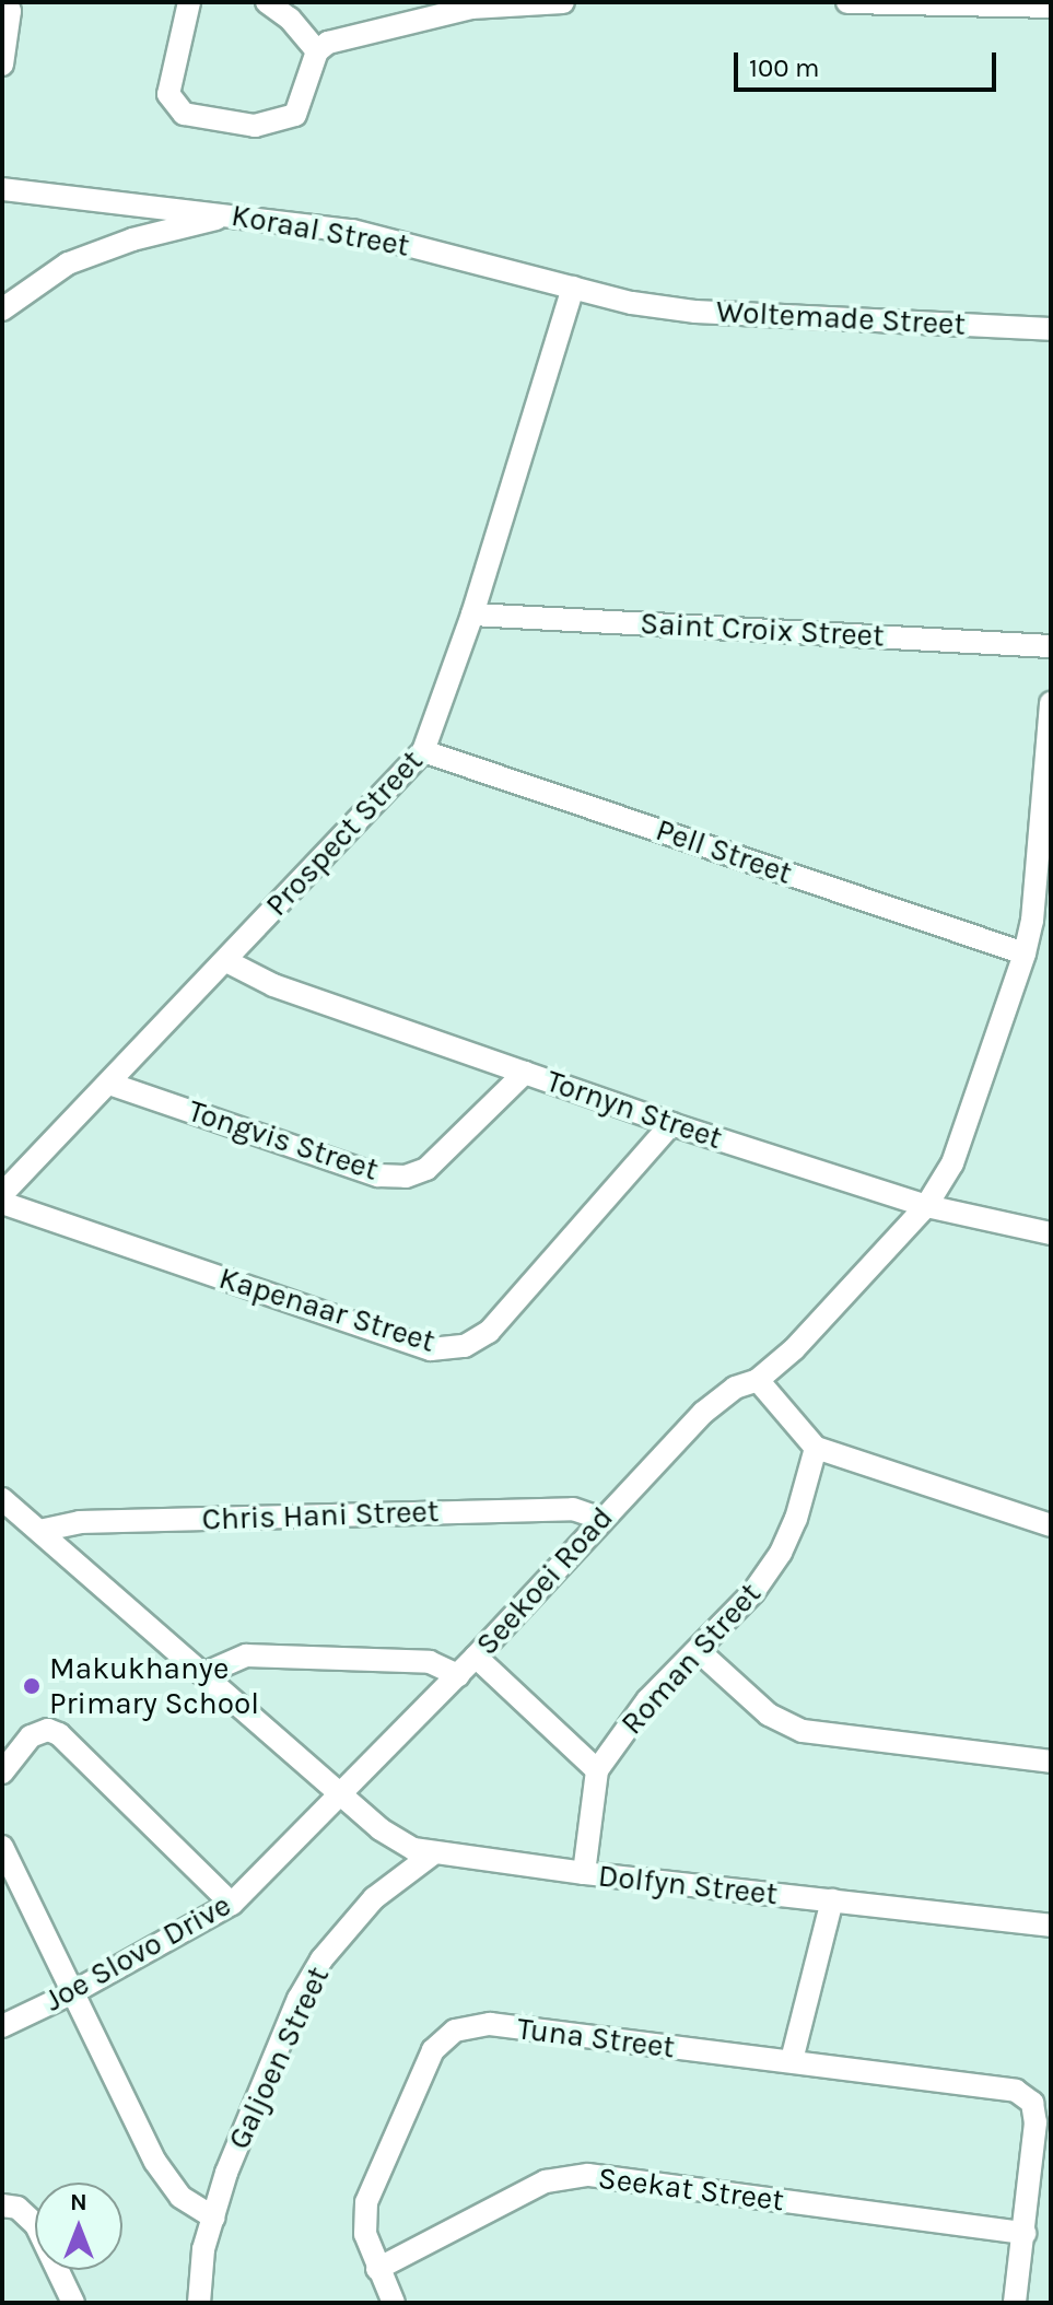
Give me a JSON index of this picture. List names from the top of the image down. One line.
{"streets":{"street":["Koraal Street","Woltemade Street","Saint Croix Street","Prospect Street","Pell Street","Tornyn Street","Tongvis Street","Kapenaar Street","Chris Hani Street","Seekoei Road","Roman Street","Dolfyn Street","Joe Slovo Drive","Tuna Street","Galjoen Street","Seekat Street"]},"crossings":[["Koraal Street","Woltemade Street"],["Koraal Street","Prospect Street"],["Saint Croix Street","Prospect Street"],["Prospect Street","Pell Street"],["Prospect Street","Tornyn Street"],["Prospect Street","Tongvis Street"],["Pell Street","Seekoei Road"],["Tornyn Street","Tongvis Street"],["Tornyn Street","Kapenaar Street"],["Tornyn Street","Seekoei Road"],["Chris Hani Street","Seekoei Road"],["Chris Hani Street","Dolfyn Street"],["Seekoei Road","Dolfyn Street"],["Seekoei Road","Joe Slovo Drive"],["Roman Street","Dolfyn Street"],["Dolfyn Street","Joe Slovo Drive"],["Dolfyn Street","Galjoen Street"],["Tuna Street","Seekat Street"]],"places":["Makukhanye Primary School"],"scale_bar":"100 m","north":"top"}
